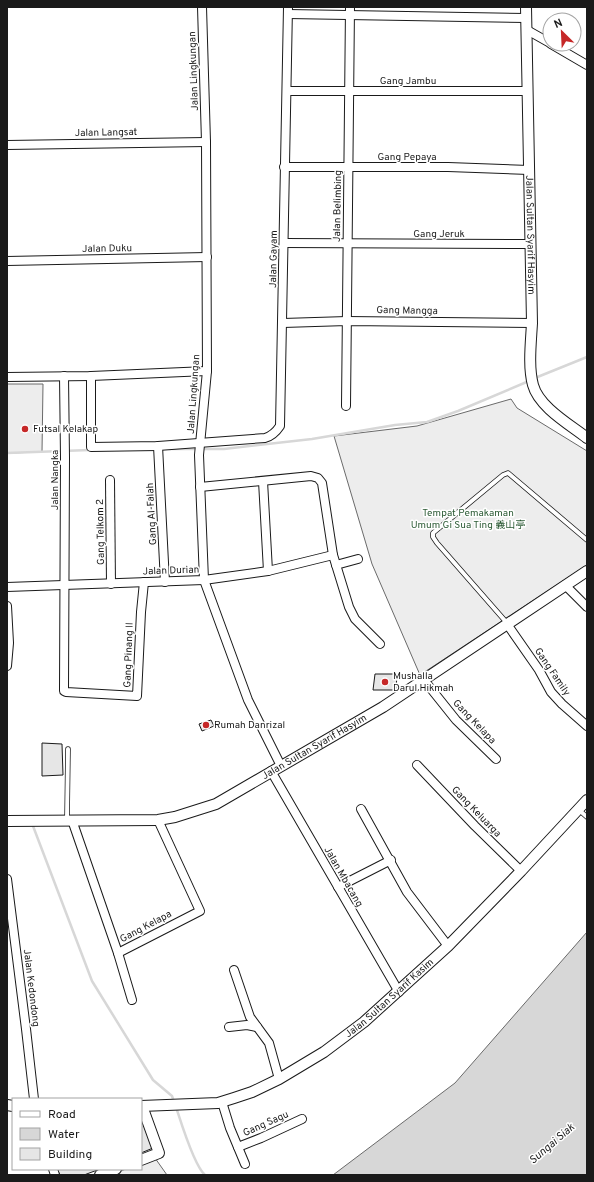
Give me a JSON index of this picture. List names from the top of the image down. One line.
{"streets":{"street":["Jalan Lingkungan","Gang Jambu","Jalan Langsat","Gang Pepaya","Jalan Belimbing","Gang Jeruk","Jalan Sultan Syarif Hasyim","Jalan Duku","Jalan Gayam","Gang Mangga","Jalan Nangka","Gang Al-Falah","Gang Telkom 2","Jalan Durian","Gang Pinang II","Gang Family","Gang Kelapa","Gang Keluarga","Jalan Mbacang","Jalan Kedondong","Jalan Sultan Syarif Kasim","Gang Sagu"]},"crossings":[["Jalan Lingkungan","Jalan Langsat"],["Jalan Lingkungan","Jalan Sultan Syarif Hasyim"],["Jalan Lingkungan","Jalan Duku"],["Jalan Lingkungan","Jalan Gayam"],["Jalan Lingkungan","Jalan Durian"],["Gang Jambu","Jalan Belimbing"],["Gang Jambu","Jalan Sultan Syarif Hasyim"],["Gang Jambu","Jalan Gayam"],["Gang Pepaya","Jalan Belimbing"],["Gang Pepaya","Jalan Sultan Syarif Hasyim"],["Gang Pepaya","Jalan Gayam"],["Jalan Belimbing","Gang Jeruk"],["Jalan Belimbing","Gang Mangga"],["Gang Jeruk","Jalan Sultan Syarif Hasyim"],["Gang Jeruk","Jalan Gayam"],["Jalan Sultan Syarif Hasyim","Gang Mangga"],["Jalan Sultan Syarif Hasyim","Gang Family"],["Jalan Sultan Syarif Hasyim","Gang Kelapa"],["Jalan Sultan Syarif Hasyim","Jalan Mbacang"],["Jalan Gayam","Gang Mangga"],["Jalan Gayam","Gang Al-Falah"],["Jalan Nangka","Jalan Durian"],["Jalan Nangka","Gang Pinang II"],["Gang Al-Falah","Jalan Durian"],["Gang Telkom 2","Jalan Durian"],["Jalan Durian","Gang Pinang II"],["Gang Keluarga","Jalan Sultan Syarif Kasim"],["Jalan Mbacang","Jalan Sultan Syarif Kasim"],["Jalan Sultan Syarif Kasim","Gang Sagu"]],"water":["Sungai Siak"],"parks":["Tempat Pemakaman Umum Gi Sua Ting 義山亭"],"places":["Futsal Kelakap","Mushalla Darul Hikmah","Rumah Danrizal"],"legend":["Road","Water","Building"],"north":"top left"}
